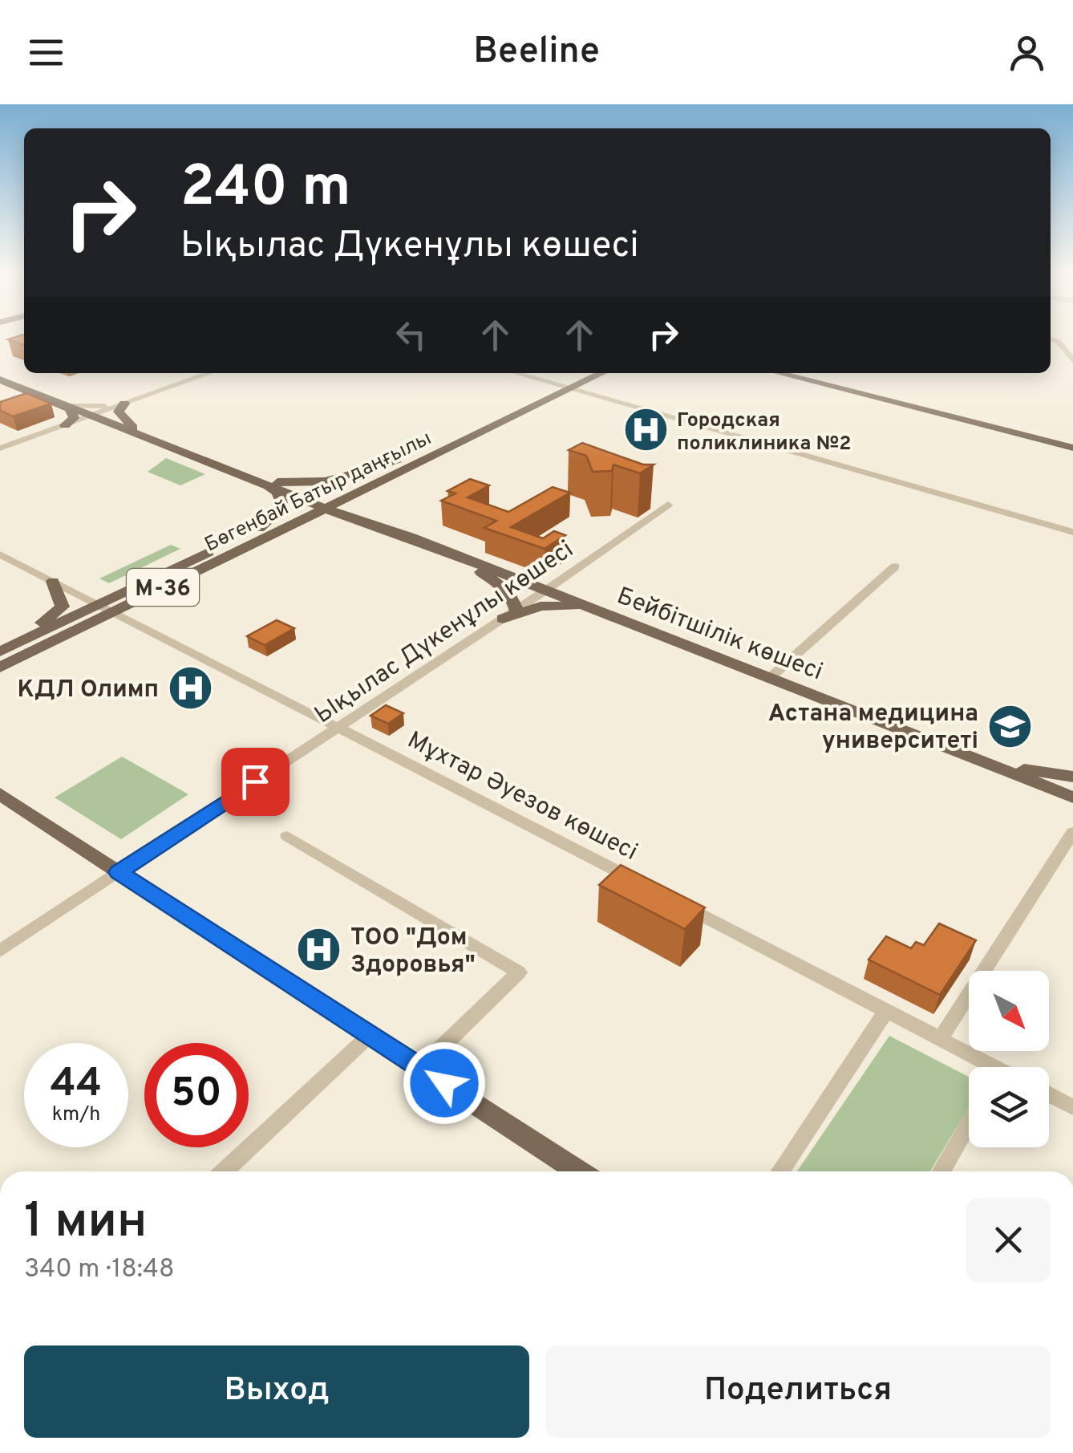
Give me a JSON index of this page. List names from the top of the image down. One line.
{"streets":{"main road":["Бөгенбай Батыр даңғылы","M-36","Бейбітшілік көшесі"],"street":["Ықылас Дүкенұлы көшесі","Мұхтар Әуезов көшесі"]},"crossings":[["Бөгенбай Батыр даңғылы","Бейбітшілік көшесі"],["Бөгенбай Батыр даңғылы","Мұхтар Әуезов көшесі"],["Ықылас Дүкенұлы көшесі","Бейбітшілік көшесі"],["Ықылас Дүкенұлы көшесі","Мұхтар Әуезов көшесі"]],"places":{"hospital":["Городская поликлиника №2","КДЛ Олимп","ТОО \"Дом Здоровья\""],"school or university":["Астана медицина университеті"]},"north":"bottom right","page":{"header":"Beeline","turn":["240 m","Ықылас Дүкенұлы көшесі"],"speed":"44 km/h","limit":"50","heading":["1 мин","340 m · 18:48"],"buttons":["Выход","Поделиться"]}}
